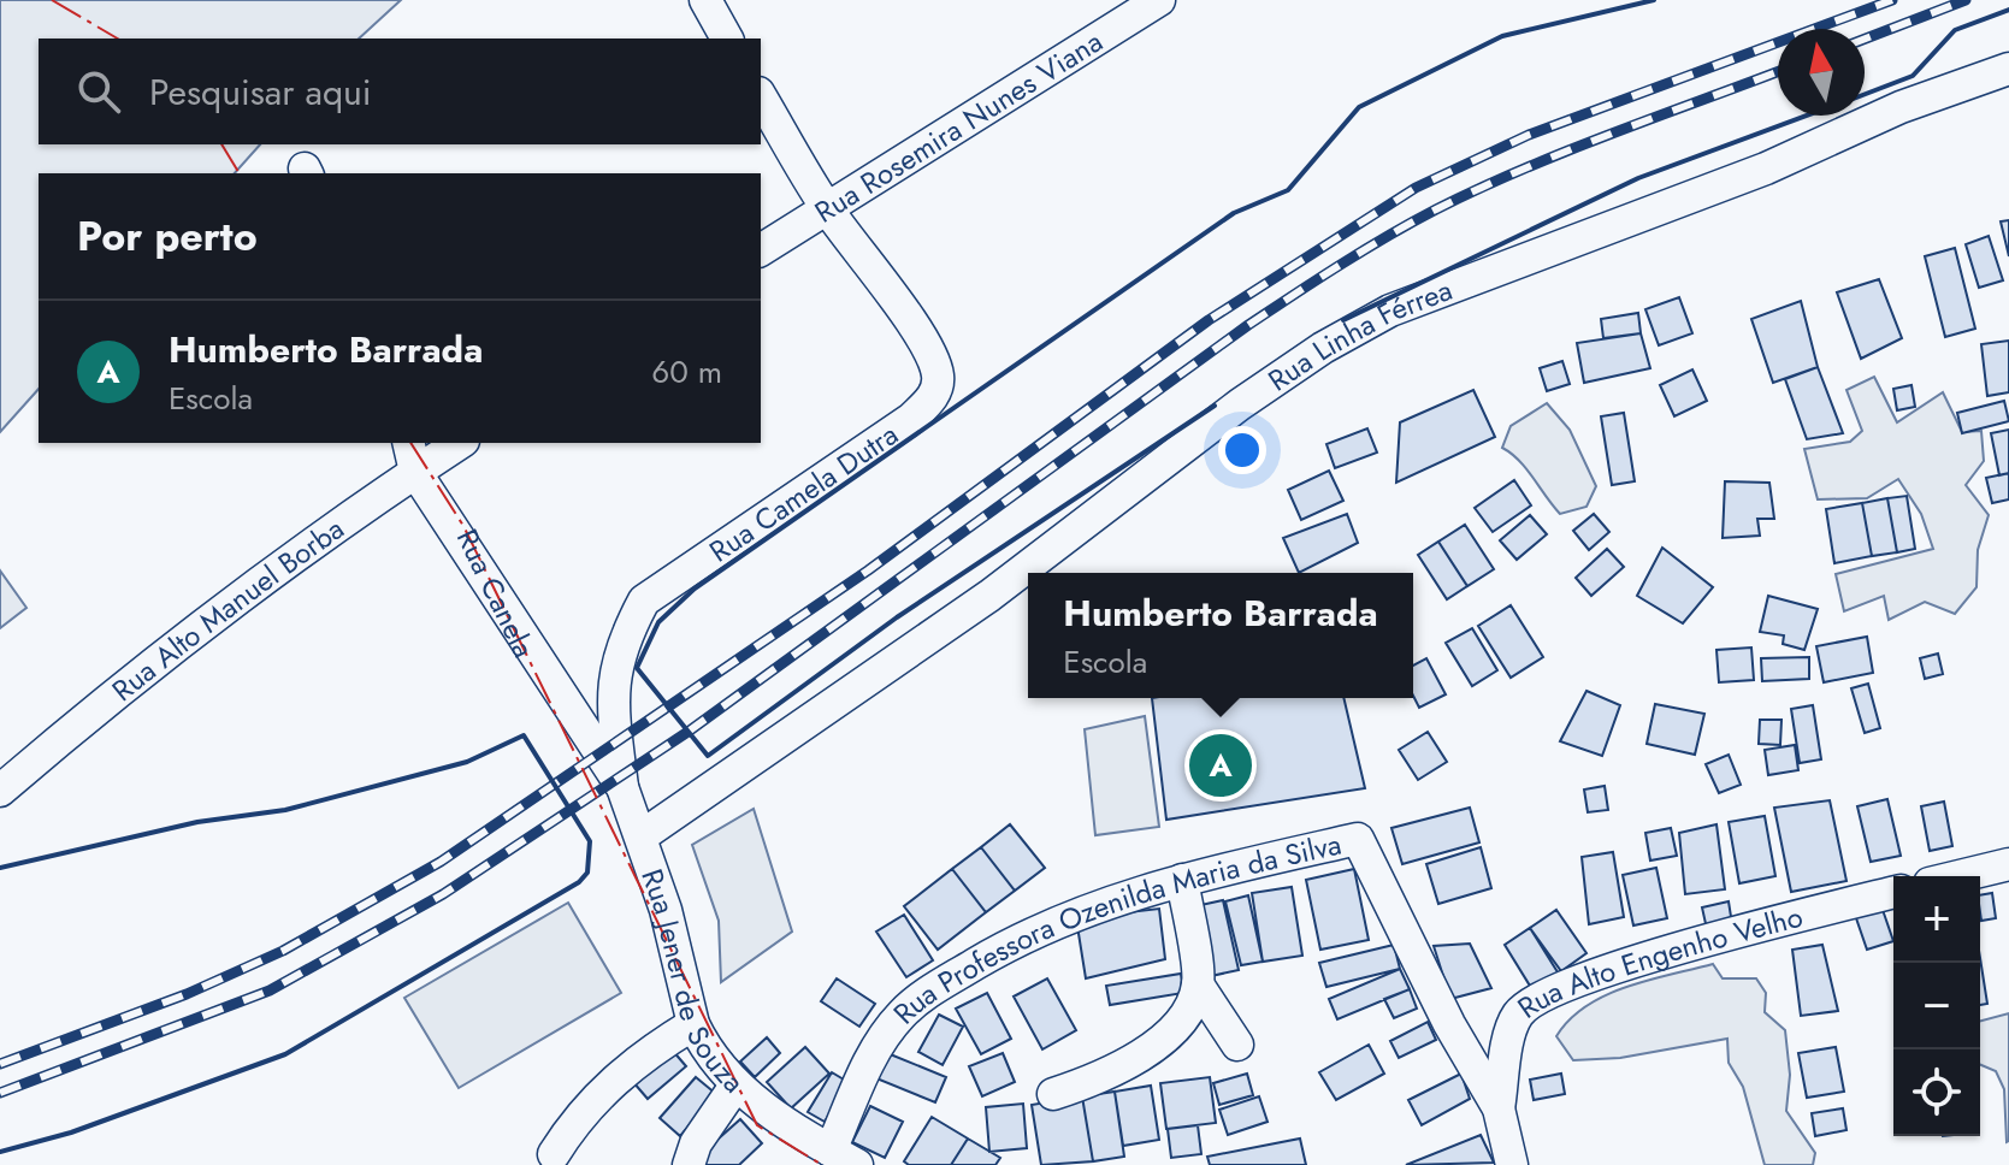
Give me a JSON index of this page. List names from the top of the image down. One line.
{"streets":{"street":["Rua Rosemira Nunes Viana","Rua Linha Férrea","Rua Camela Dutra","Rua Canela","Rua Alto Manuel Borba","Rua Professora Ozenilda Maria da Silva","Rua Alto Engenho Velho","Rua Jener de Souza"]},"crossings":[["Rua Rosemira Nunes Viana","Rua Camela Dutra"],["Rua Linha Férrea","Rua Jener de Souza"],["Rua Camela Dutra","Rua Jener de Souza"],["Rua Canela","Rua Alto Manuel Borba"],["Rua Canela","Rua Jener de Souza"],["Rua Professora Ozenilda Maria da Silva","Rua Alto Engenho Velho"],["Rua Professora Ozenilda Maria da Silva","Rua Jener de Souza"]],"north":"top","page":{"search":"Pesquisar aqui","heading":"Por perto","list":[{"mark":"A","name":"Humberto Barrada","note":"Escola","value":"60 m"}],"popup":["Humberto Barrada","Escola"],"pins":"A","map_buttons":["+","−"]}}
